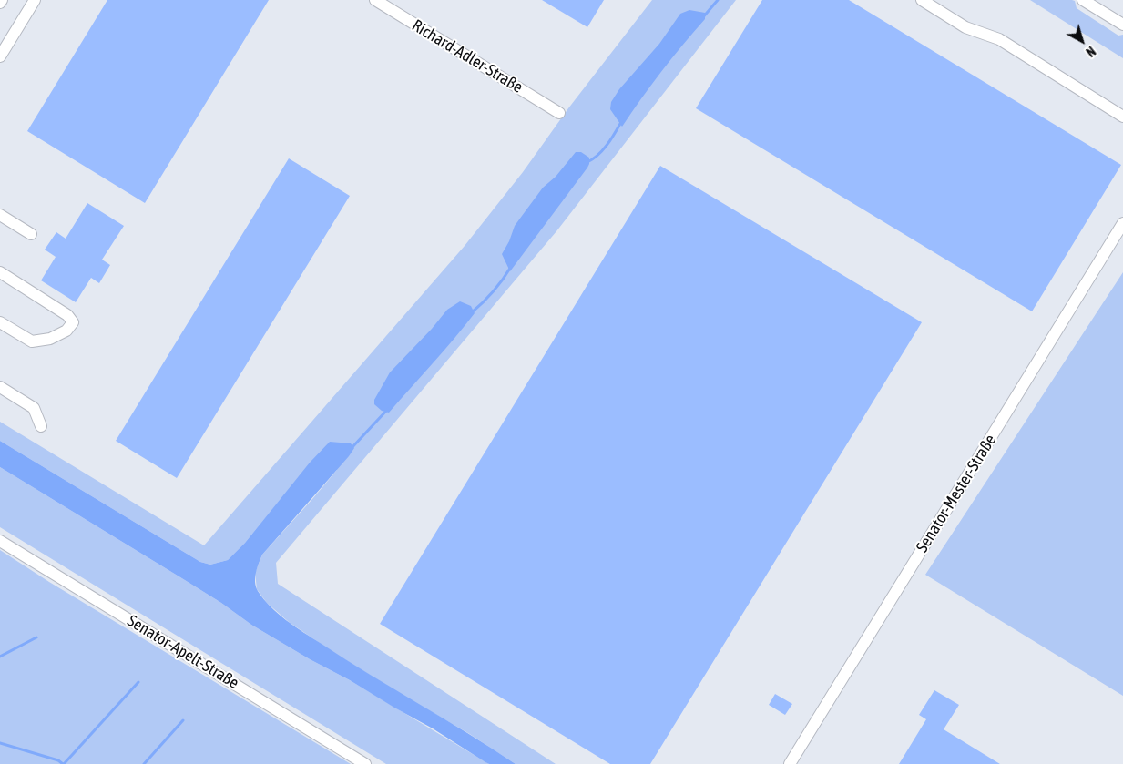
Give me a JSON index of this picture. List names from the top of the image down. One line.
{"streets":{"street":["Richard-Adler-Straße","Senator-Mester-Straße","Senator-Apelt-Straße"]},"north":"bottom right"}
